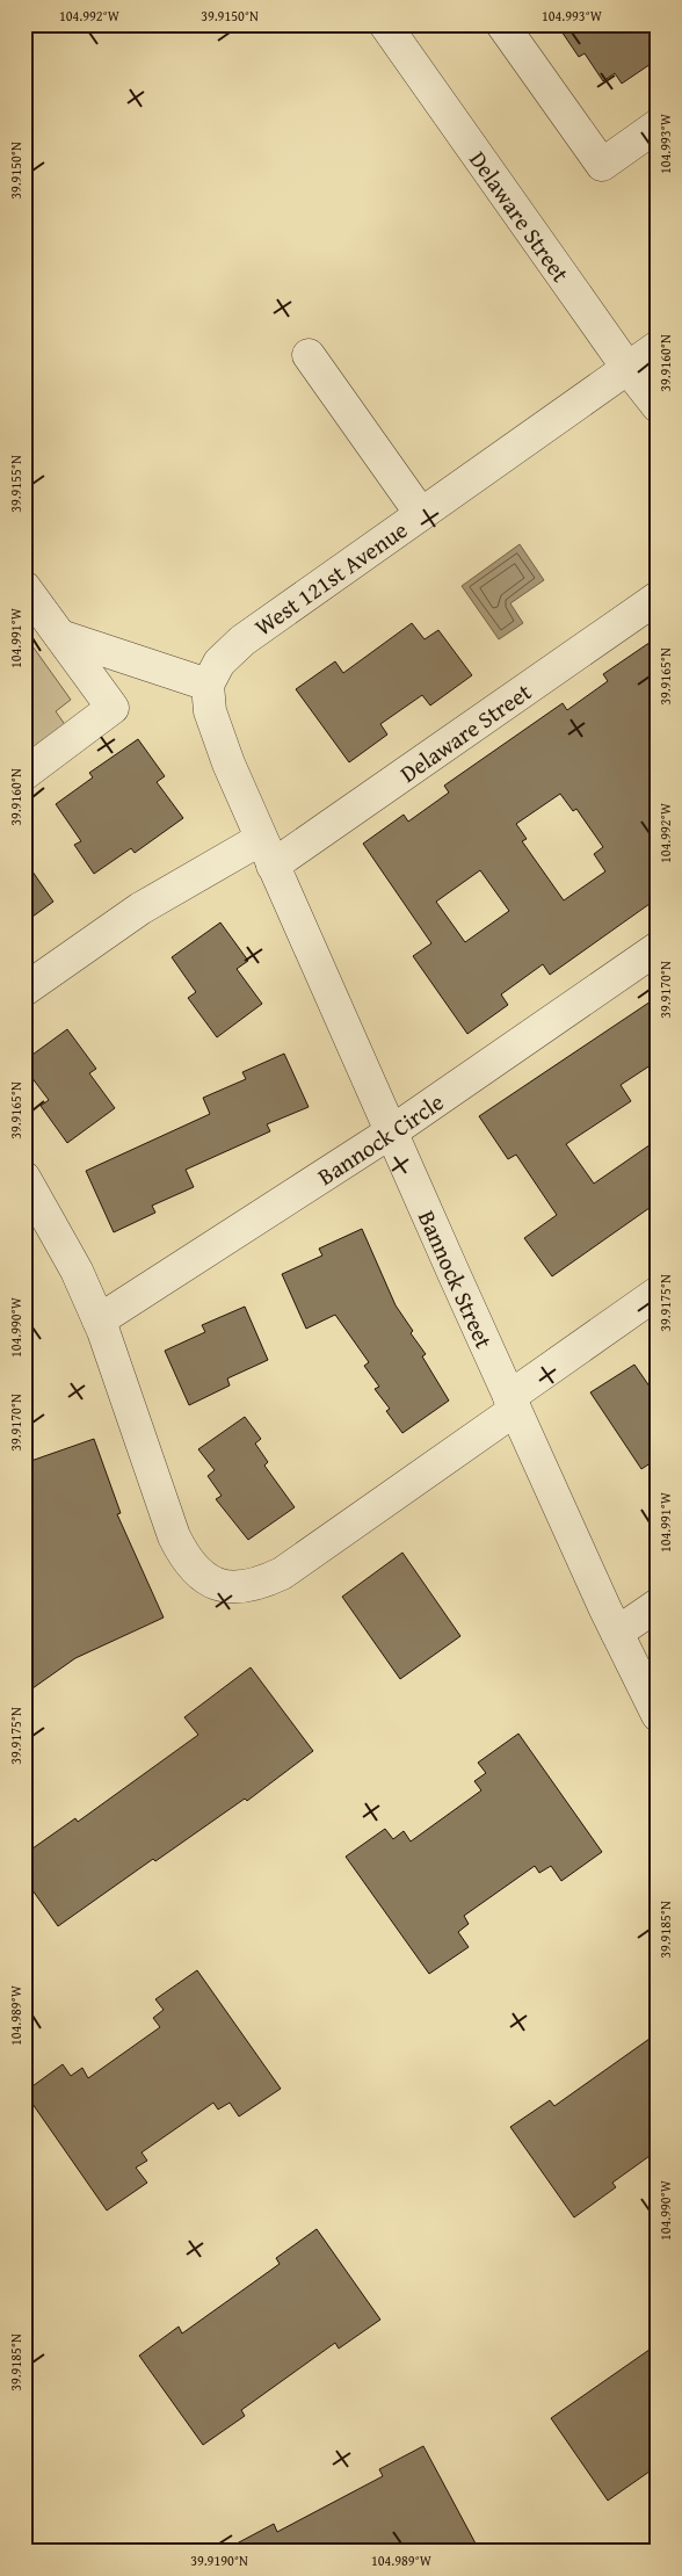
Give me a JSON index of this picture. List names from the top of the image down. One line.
{"streets":{"street":["Delaware Street","West 121st Avenue","Bannock Circle","Bannock Street"]},"crossings":[["Delaware Street","West 121st Avenue"],["Delaware Street","Bannock Street"],["Bannock Circle","Bannock Street"]],"coordinates":["104.992°W","39.9150°N","104.993°W","39.9160°N","39.9155°N","104.991°W","39.9165°N","39.9170°N","39.9175°N","104.990°W","39.9185°N","104.989°W","39.9190°N"]}
